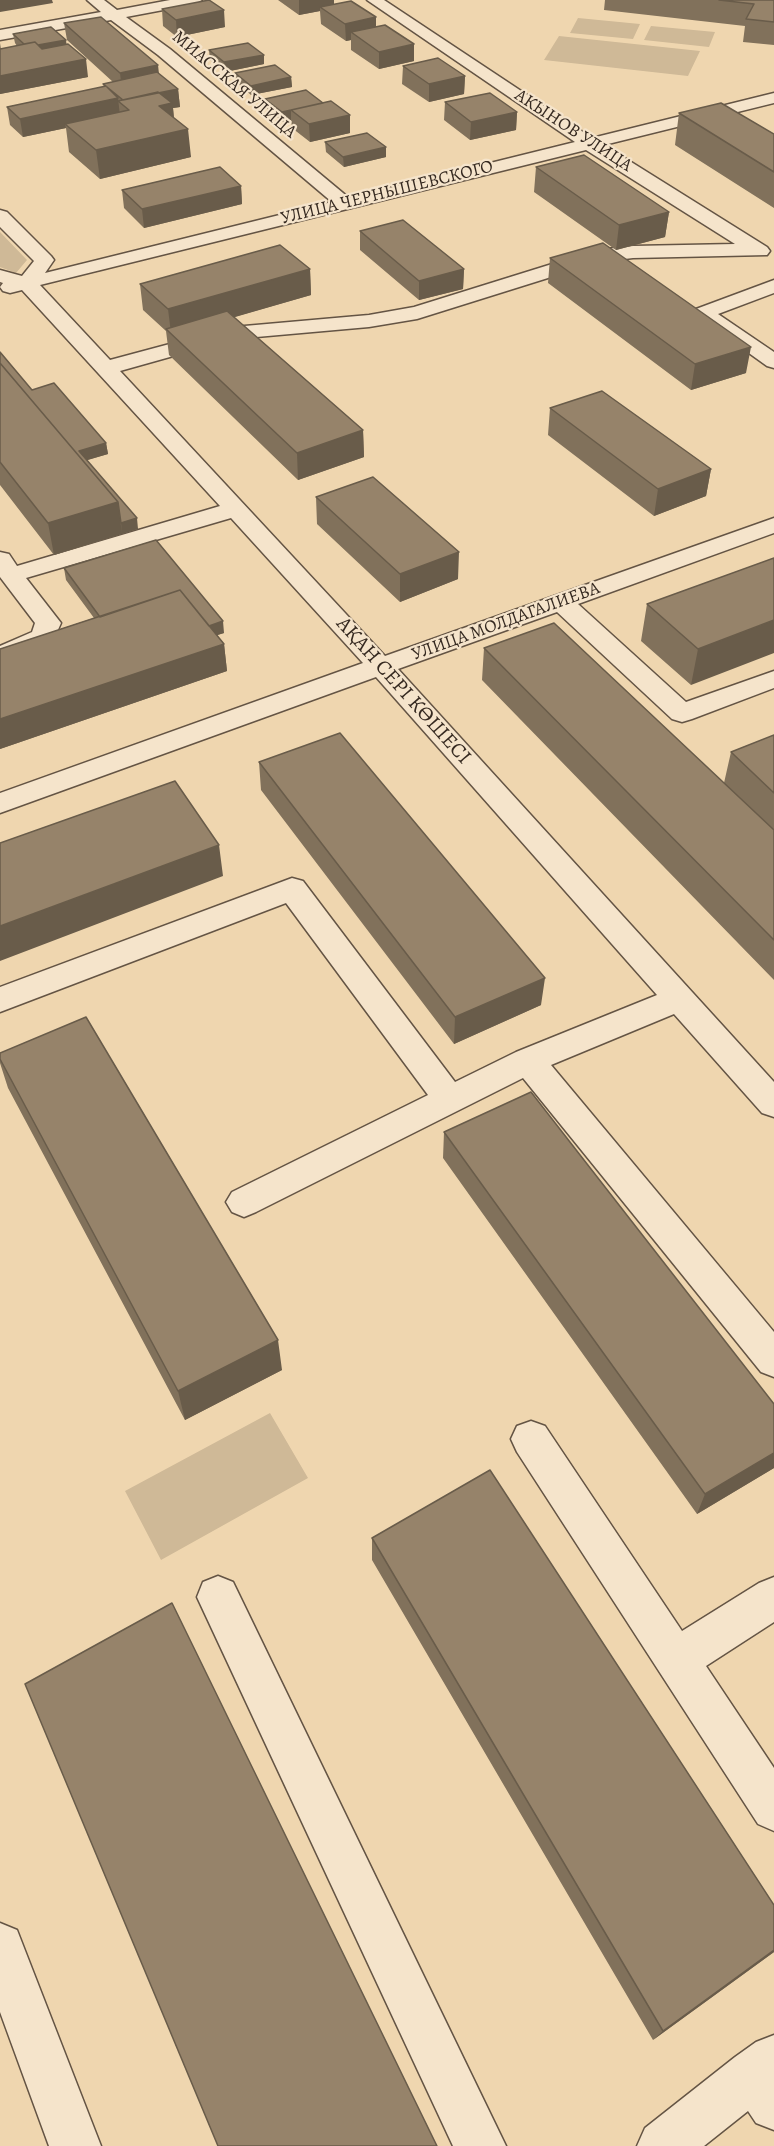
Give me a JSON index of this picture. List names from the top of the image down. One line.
{"streets":{"street":["МИАССКАЯ УЛИЦА","АКЫНОВ УЛИЦА","УЛИЦА ЧЕРНЫШЕВСКОГО","УЛИЦА МОЛДАГАЛИЕВА","АҚАН СЕРІ КӨШЕСІ"]},"crossings":[["МИАССКАЯ УЛИЦА","УЛИЦА ЧЕРНЫШЕВСКОГО"],["АКЫНОВ УЛИЦА","УЛИЦА ЧЕРНЫШЕВСКОГО"],["УЛИЦА ЧЕРНЫШЕВСКОГО","АҚАН СЕРІ КӨШЕСІ"],["УЛИЦА МОЛДАГАЛИЕВА","АҚАН СЕРІ КӨШЕСІ"]]}
